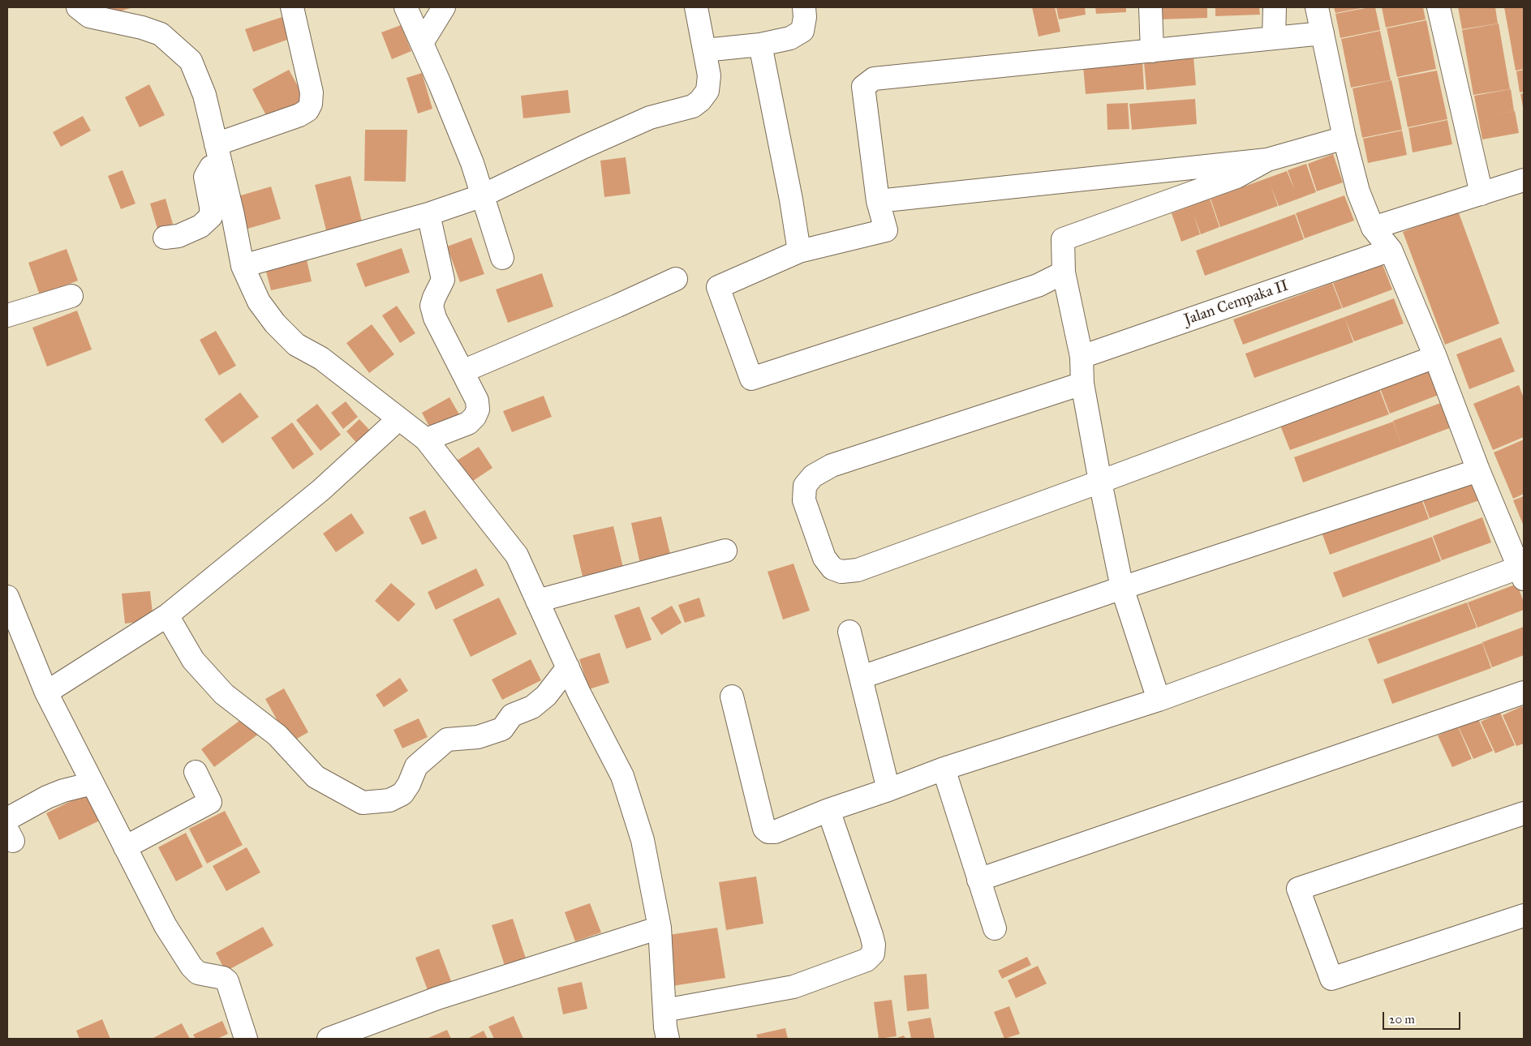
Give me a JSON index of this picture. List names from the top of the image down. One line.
{"streets":{"street":["Jalan Cempaka II"]},"scale_bar":"20 m"}
